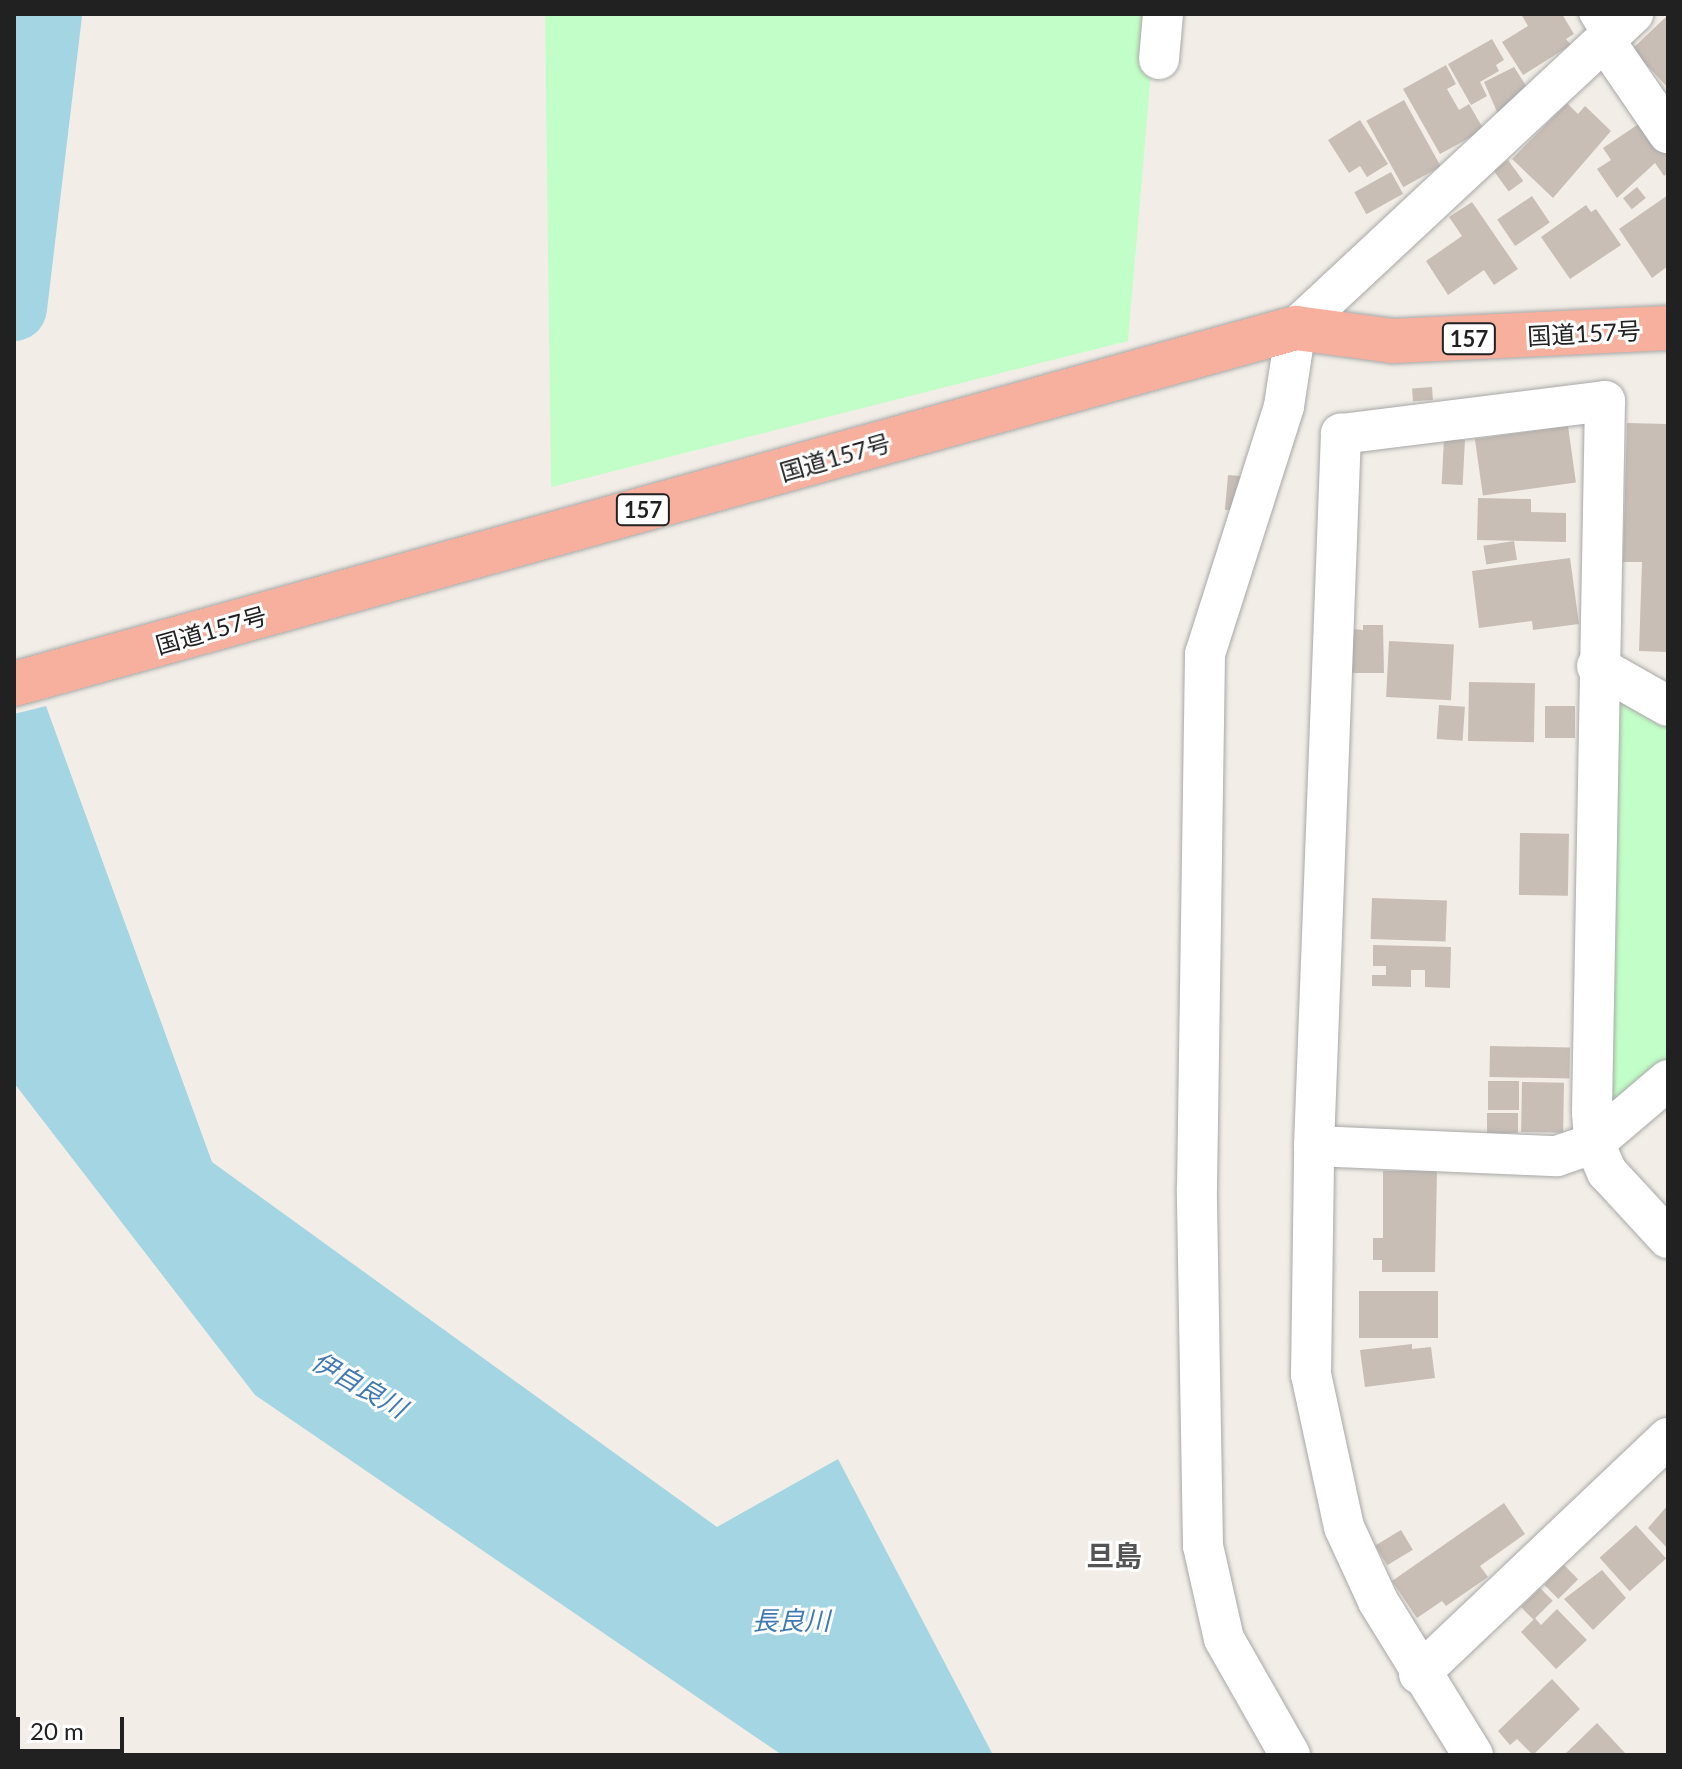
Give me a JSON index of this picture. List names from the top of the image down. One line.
{"streets":{"highway":["国道157号","157"]},"districts":["旦島"],"water":["伊自良川","長良川"],"scale_bar":"20 m"}
